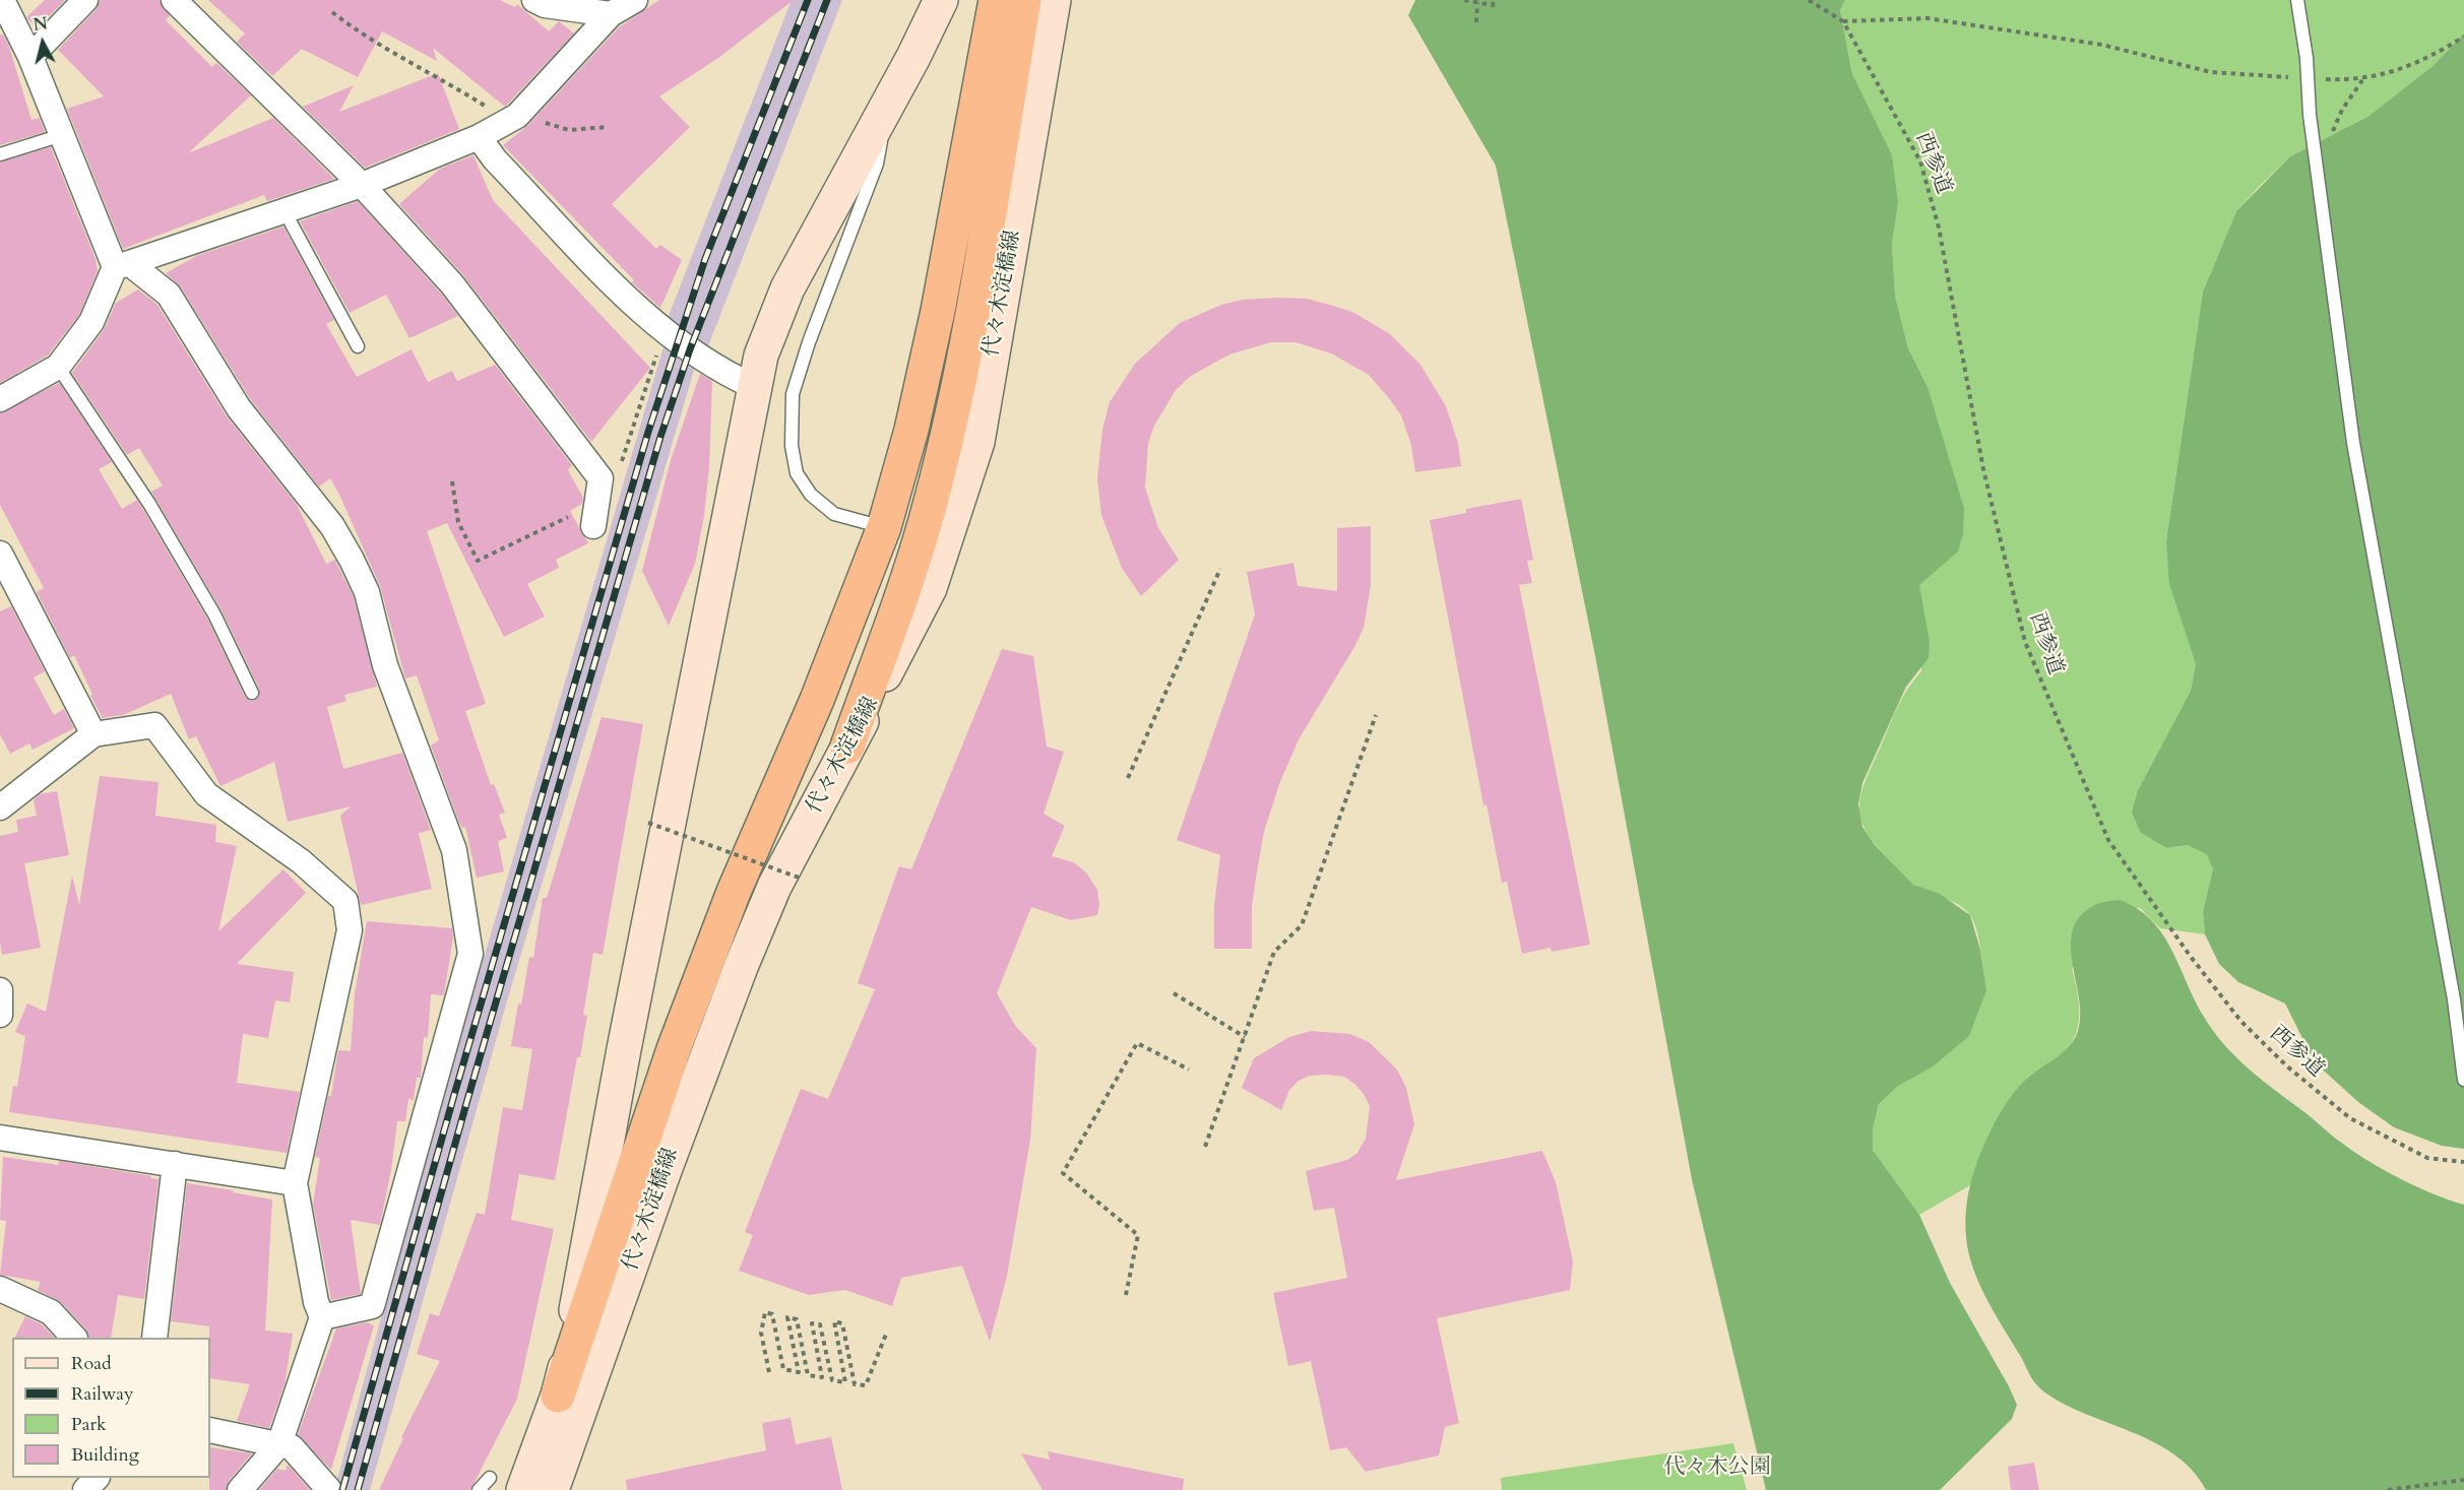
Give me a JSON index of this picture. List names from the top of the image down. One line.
{"streets":{"street":["代々木淀橋線"],"path":["西参道"]},"parks":["代々木公園"],"legend":["Road","Railway","Park","Building"],"north":"top"}
